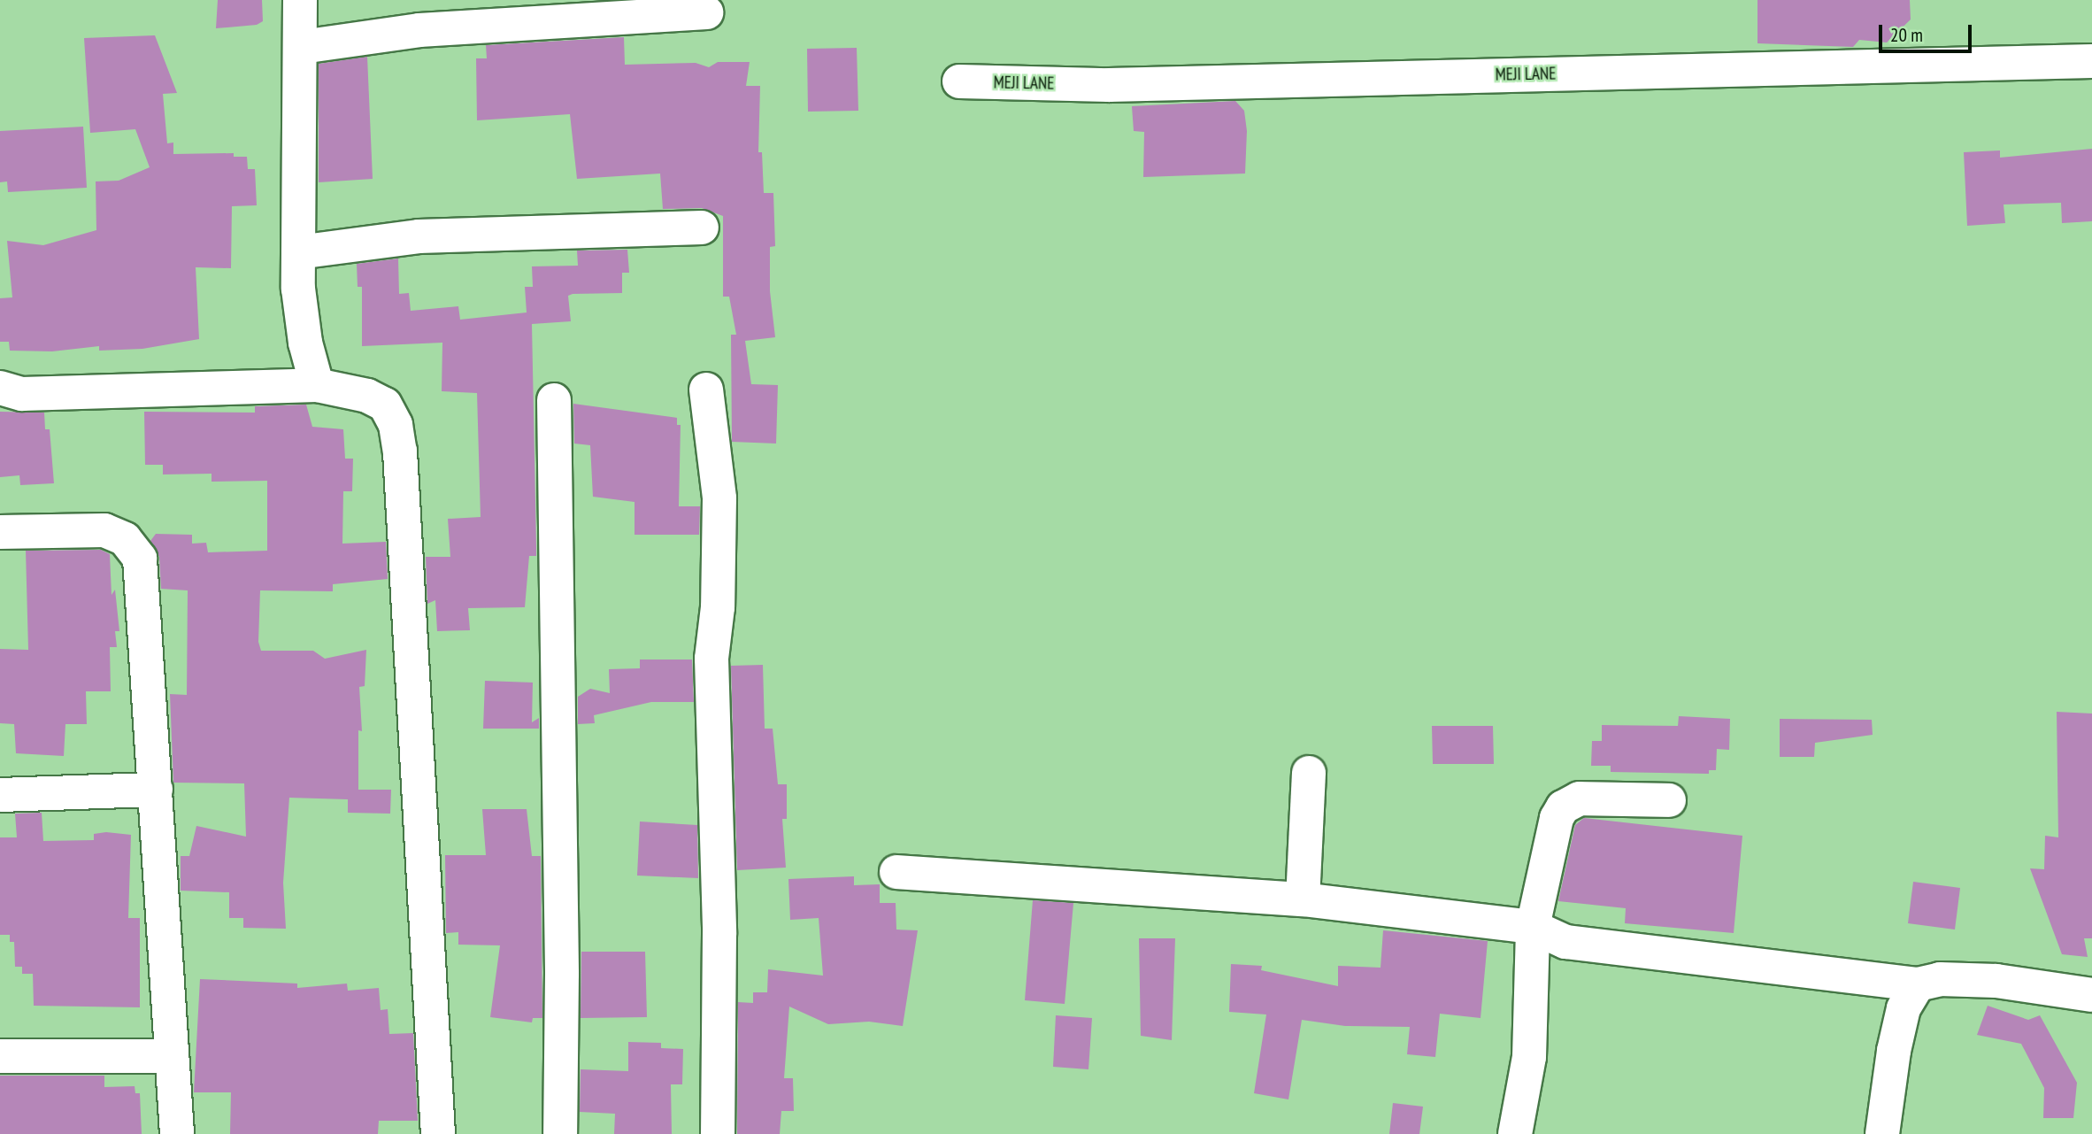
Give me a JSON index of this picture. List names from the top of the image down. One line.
{"streets":{"street":["MEJI LANE"]},"scale_bar":"20 m"}
